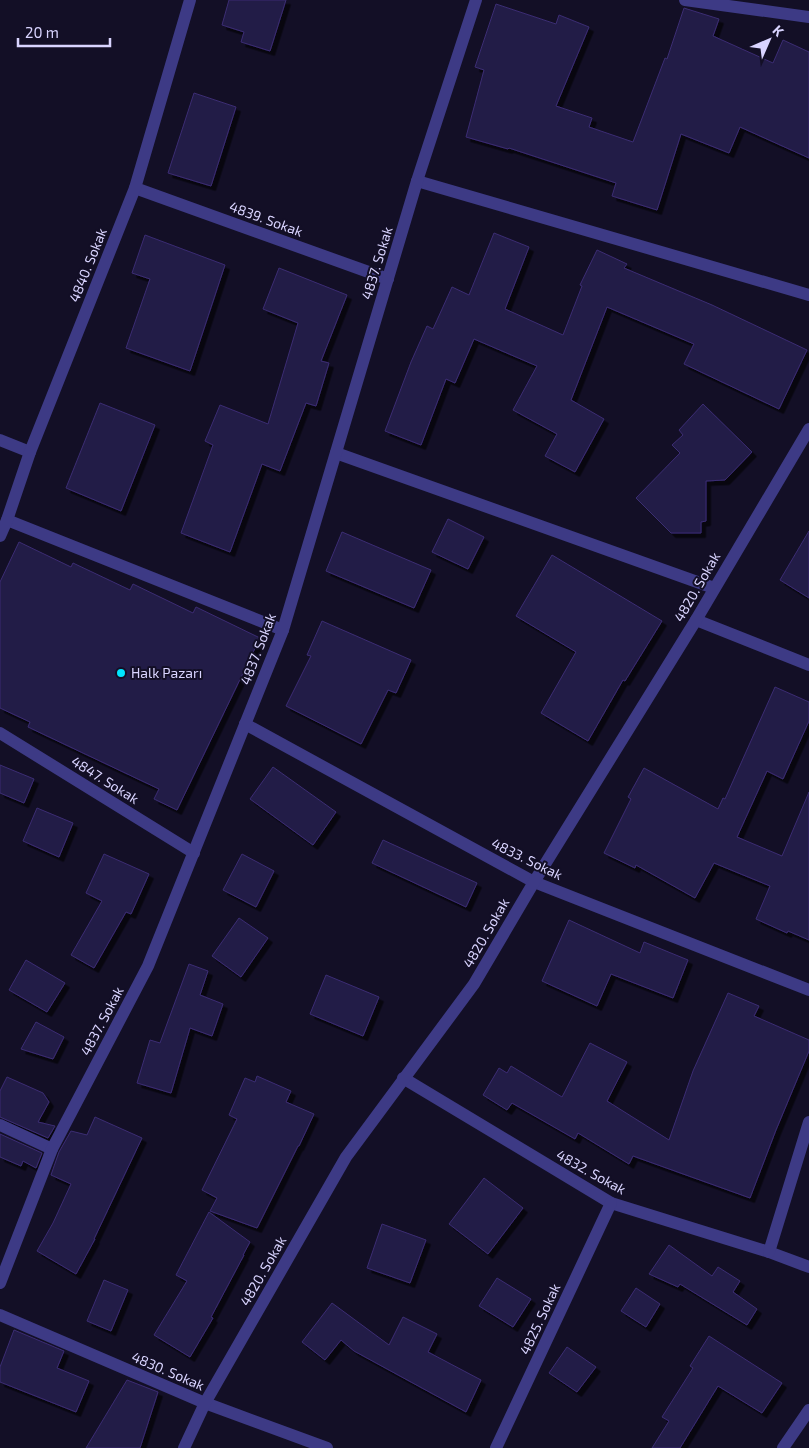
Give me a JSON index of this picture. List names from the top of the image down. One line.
{"streets":{"street":["4839. Sokak","4837. Sokak","4840. Sokak","4820. Sokak","4847. Sokak","4833. Sokak","4832. Sokak","4825. Sokak","4830. Sokak"]},"crossings":[["4839. Sokak","4837. Sokak"],["4839. Sokak","4840. Sokak"],["4837. Sokak","4847. Sokak"],["4837. Sokak","4833. Sokak"],["4820. Sokak","4833. Sokak"],["4820. Sokak","4832. Sokak"],["4820. Sokak","4830. Sokak"],["4832. Sokak","4825. Sokak"]],"places":["Halk Pazarı"],"scale_bar":"20 m","north":"top right"}
